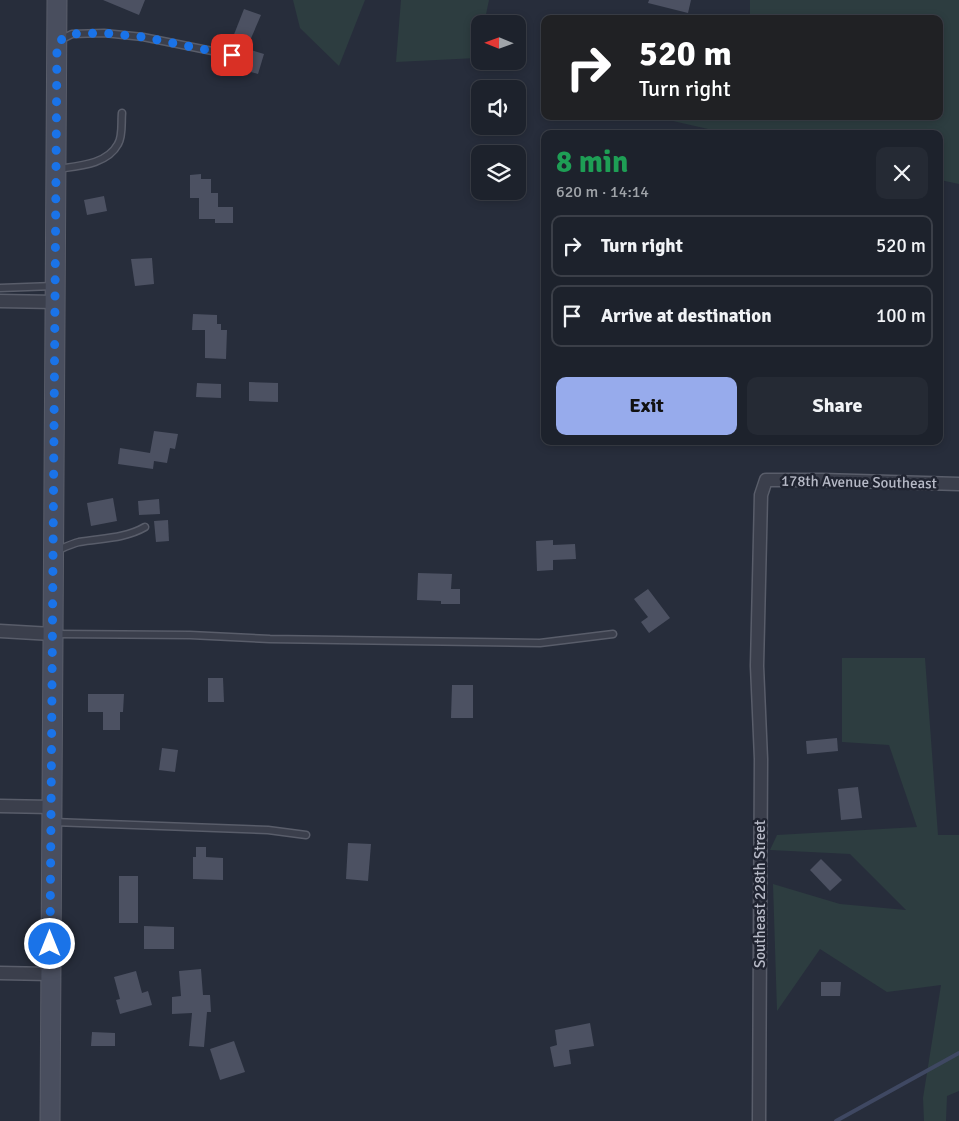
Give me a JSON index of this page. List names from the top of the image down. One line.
{"streets":{"street":["178th Avenue Southeast","Southeast 228th Street"]},"crossings":[["178th Avenue Southeast","Southeast 228th Street"]],"north":"left","page":{"turn":["520 m","Turn right"],"heading":["8 min","620 m · 14:14"],"list":[{"name":"Turn right","value":"520 m"},{"name":"Arrive at destination","value":"100 m"}],"buttons":["Exit","Share"]}}
